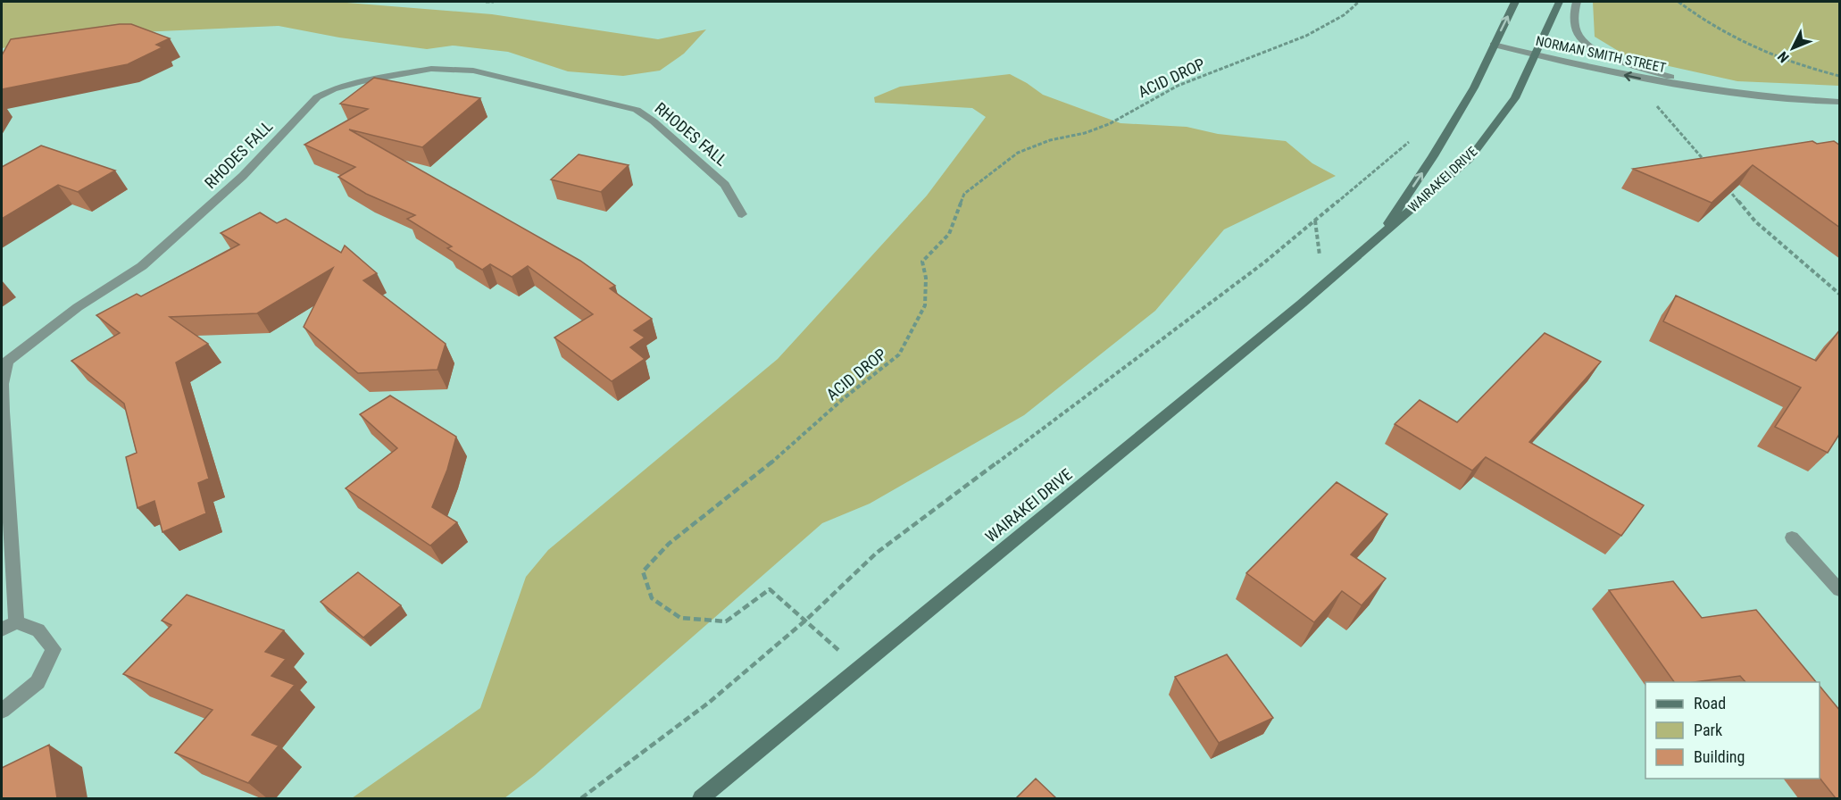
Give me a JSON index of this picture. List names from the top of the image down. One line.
{"streets":{"main road":["WAIRAKEI DRIVE"],"street":["NORMAN SMITH STREET","RHODES FALL"],"path":["ACID DROP"]},"crossings":[["NORMAN SMITH STREET","WAIRAKEI DRIVE"],["ACID DROP","WAIRAKEI DRIVE"]],"legend":["Road","Park","Building"],"north":"bottom left"}
